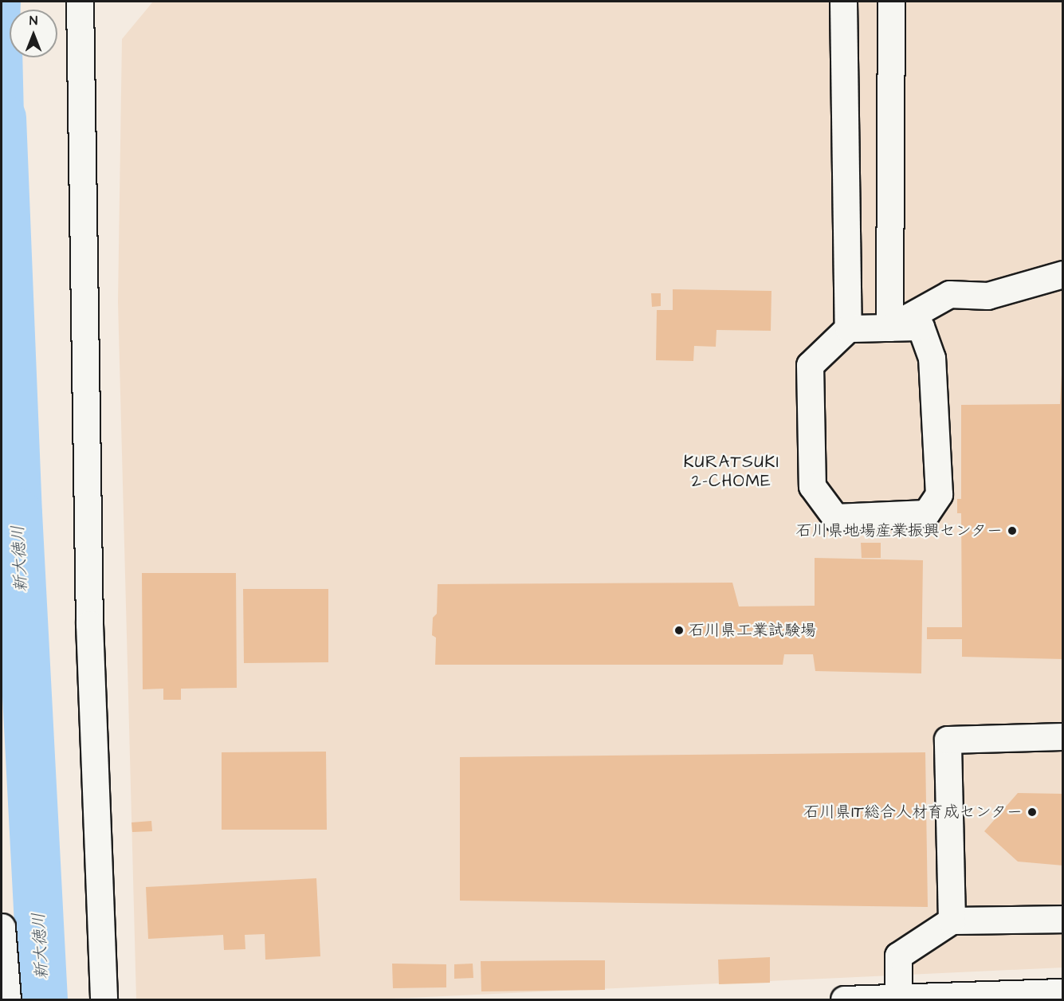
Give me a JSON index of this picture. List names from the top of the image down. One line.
{"districts":["KURATSUKI 2-CHOME"],"water":["新大徳川"],"places":["石川県地場産業振興センター","石川県工業試験場","石川県IT総合人材育成センター"],"north":"top"}
